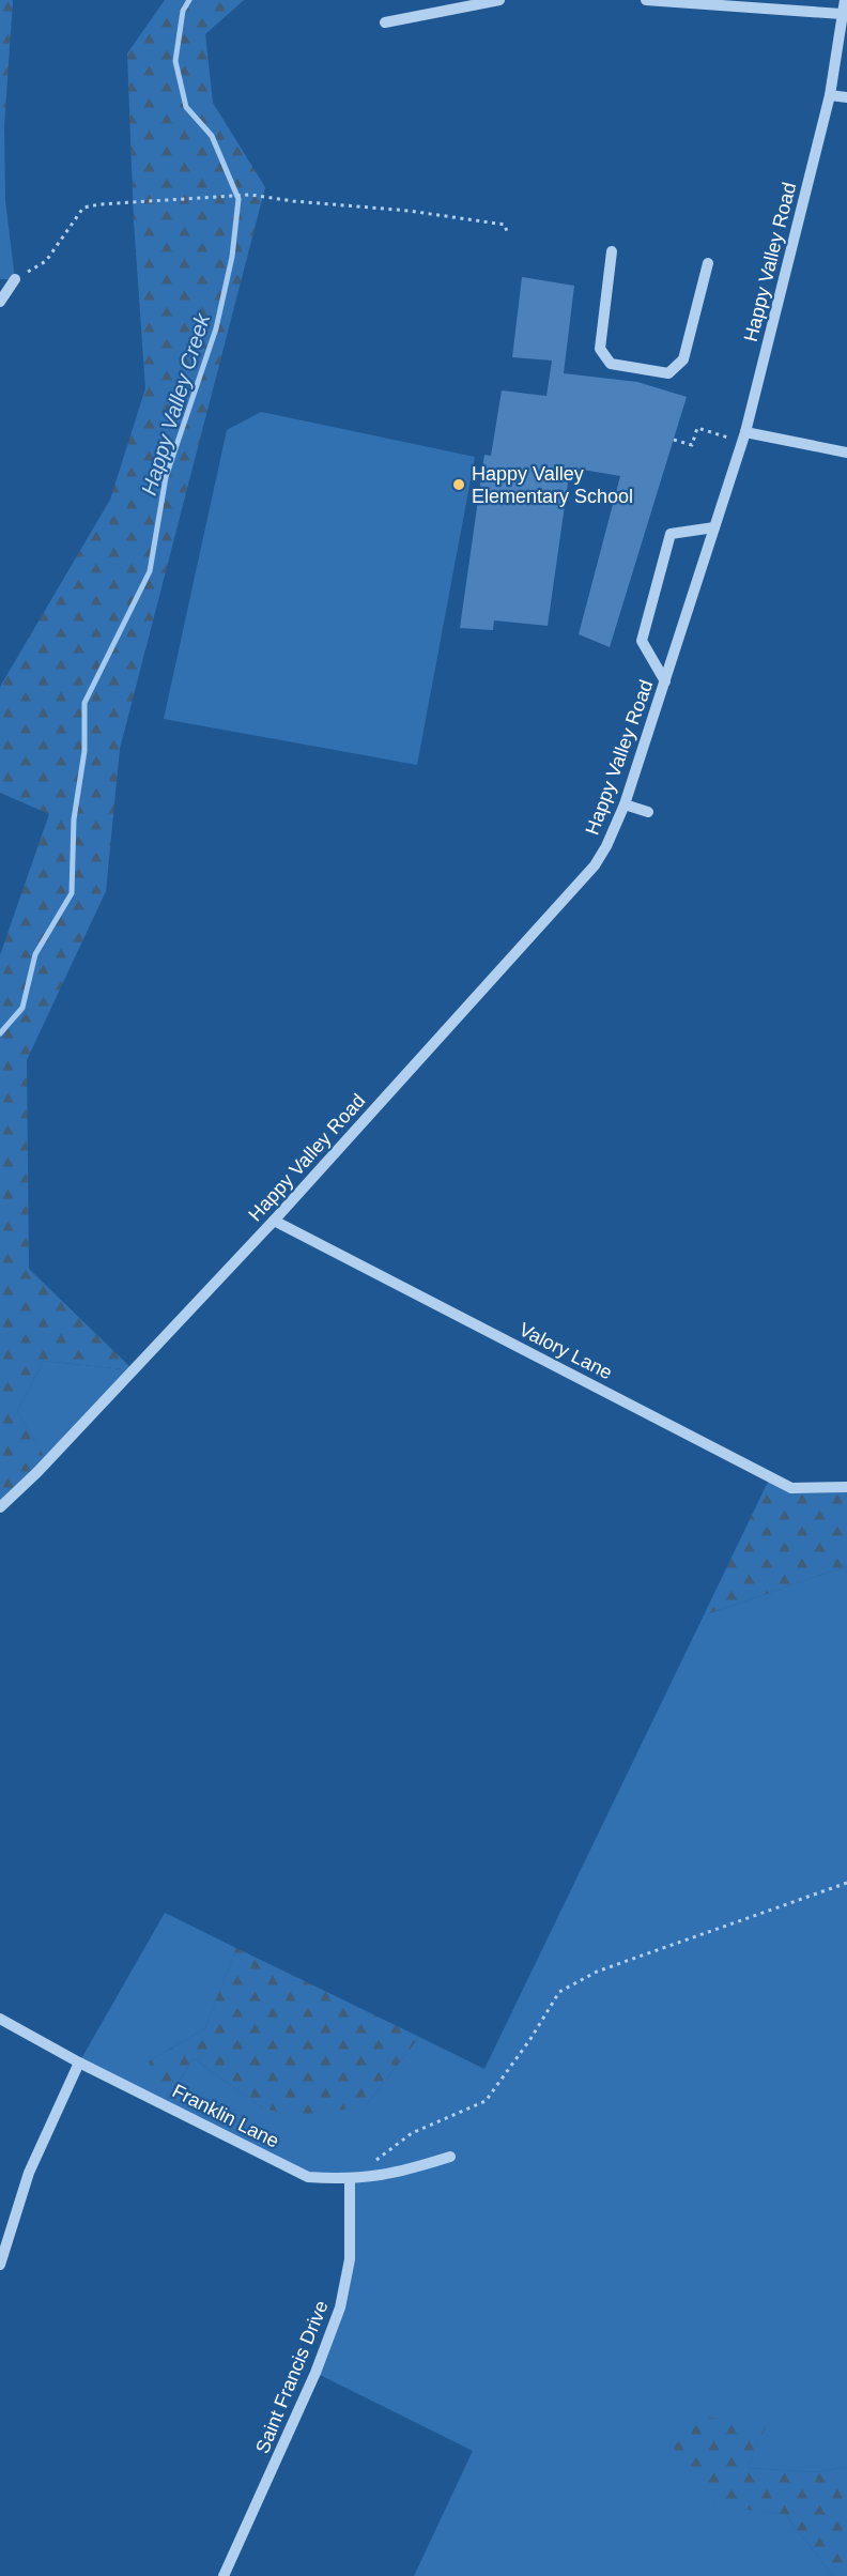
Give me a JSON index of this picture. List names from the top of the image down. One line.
{"streets":{"street":["Happy Valley Road","Valory Lane","Franklin Lane","Saint Francis Drive"]},"crossings":[["Happy Valley Road","Valory Lane"],["Franklin Lane","Saint Francis Drive"]],"water":["Happy Valley Creek"],"places":["Happy Valley Elementary School"]}
